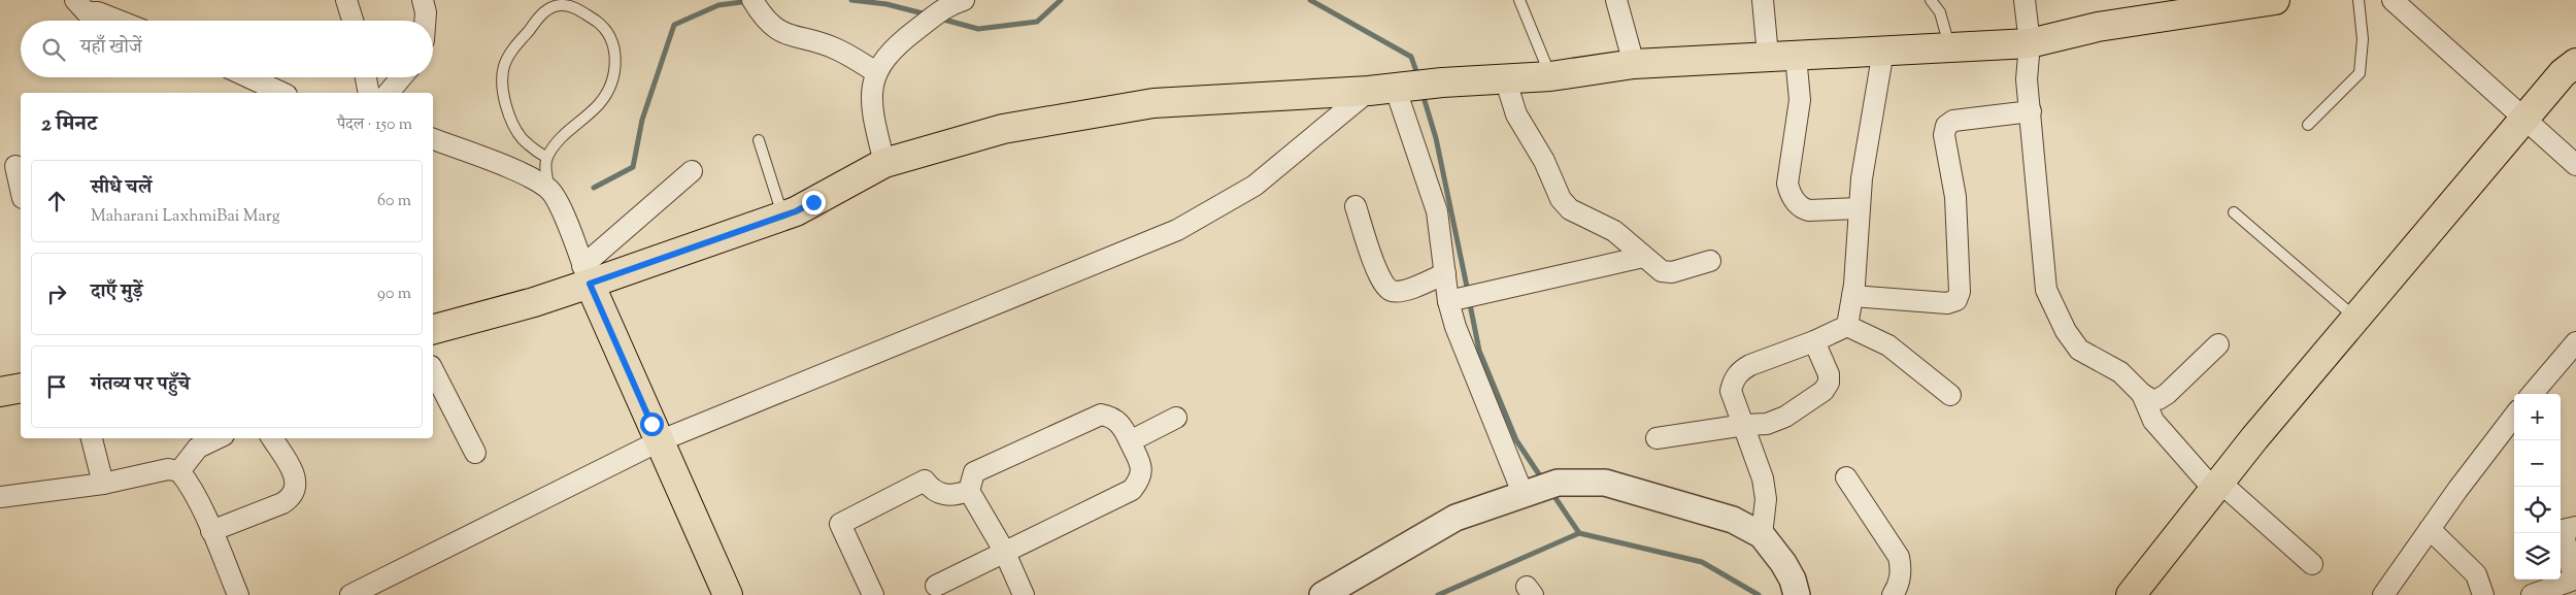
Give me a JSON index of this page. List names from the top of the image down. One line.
{"page":{"search":"यहाँ खोजें","heading":["2 मिनट","पैदल · 150 m"],"list":[["सीधे चलें","Maharani LaxhmiBai Marg","60 m"],["दाएँ मुड़ें","90 m"],"गंतव्य पर पहुँचे"],"map_buttons":["+","−"]}}
